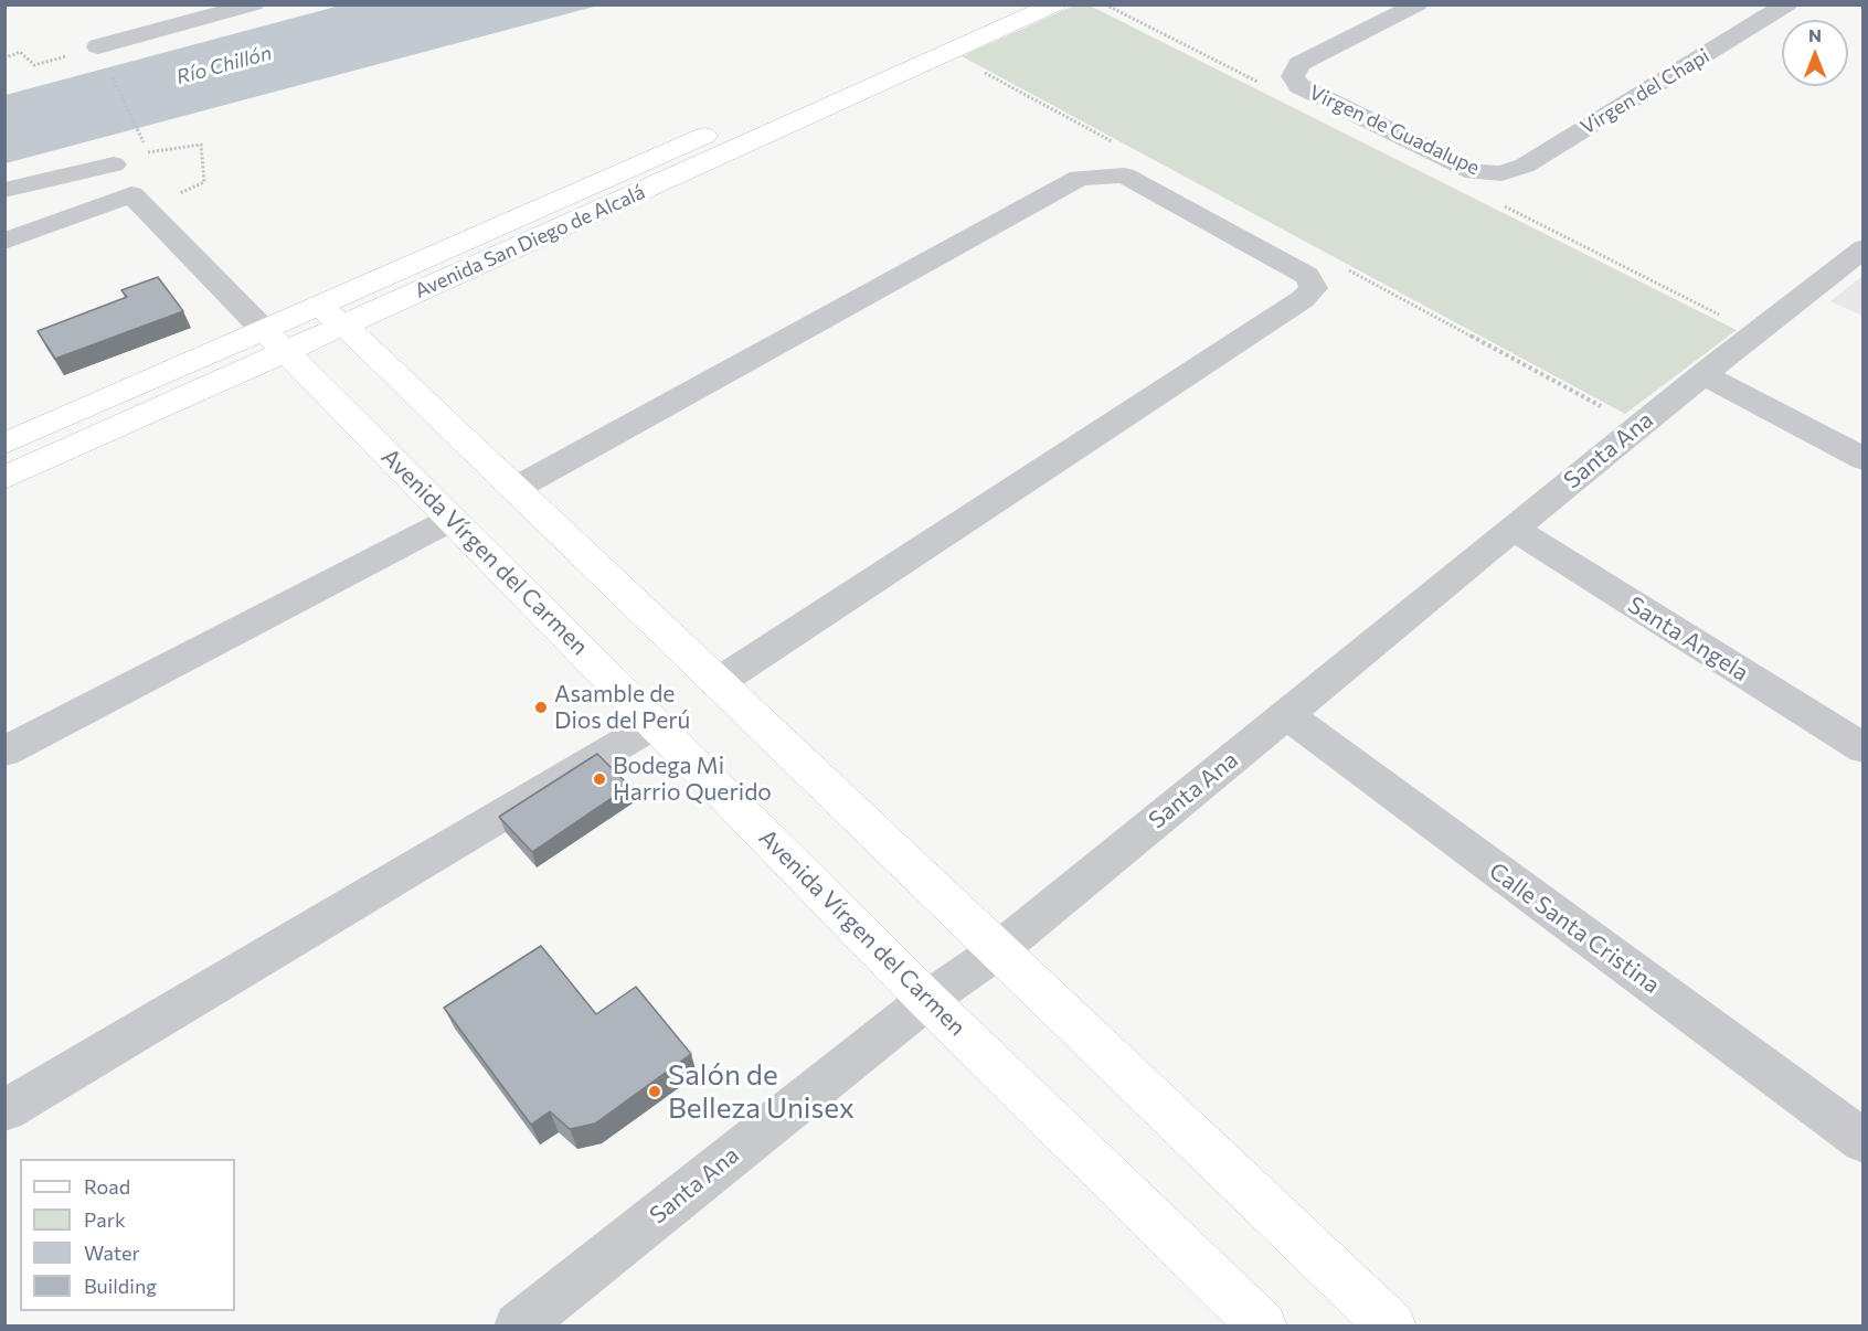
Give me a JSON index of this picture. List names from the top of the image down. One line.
{"streets":{"main road":["Avenida San Diego de Alcalá","Avenida Vírgen del Carmen"],"street":["Virgen del Chapi","Virgen de Guadalupe","Santa Ana","Santa Angela","Calle Santa Cristina"]},"crossings":[["Virgen del Chapi","Virgen de Guadalupe"],["Avenida San Diego de Alcalá","Avenida Vírgen del Carmen"],["Santa Ana","Avenida Vírgen del Carmen"],["Santa Ana","Santa Angela"],["Santa Ana","Calle Santa Cristina"]],"water":["Río Chillón"],"places":["Asamble de Dios del Perú","Bodega Mi Harrio Querido","Salón de Belleza Unisex"],"legend":["Road","Park","Water","Building"],"north":"top"}
